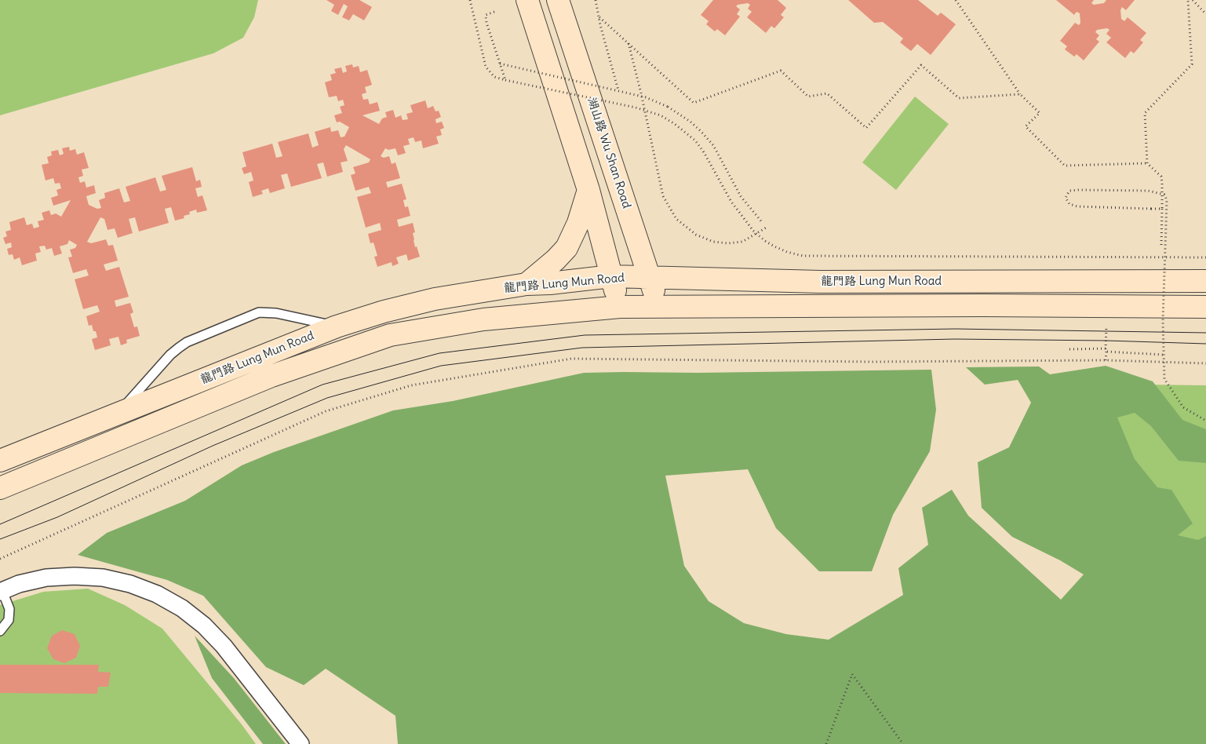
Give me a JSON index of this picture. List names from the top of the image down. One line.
{"streets":{"main road":["湖山路 Wu Shan Road","龍門路 Lung Mun Road"]},"crossings":[["湖山路 Wu Shan Road","龍門路 Lung Mun Road"]]}
